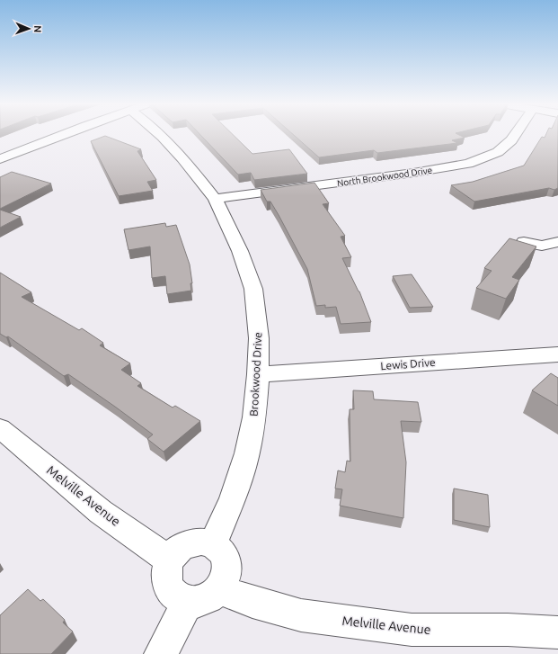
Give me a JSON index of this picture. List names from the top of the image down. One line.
{"streets":{"street":["North Brookwood Drive","Lewis Drive","Brookwood Drive","Melville Avenue"]},"crossings":[["North Brookwood Drive","Brookwood Drive"],["Lewis Drive","Brookwood Drive"],["Brookwood Drive","Melville Avenue"]],"north":"right"}
